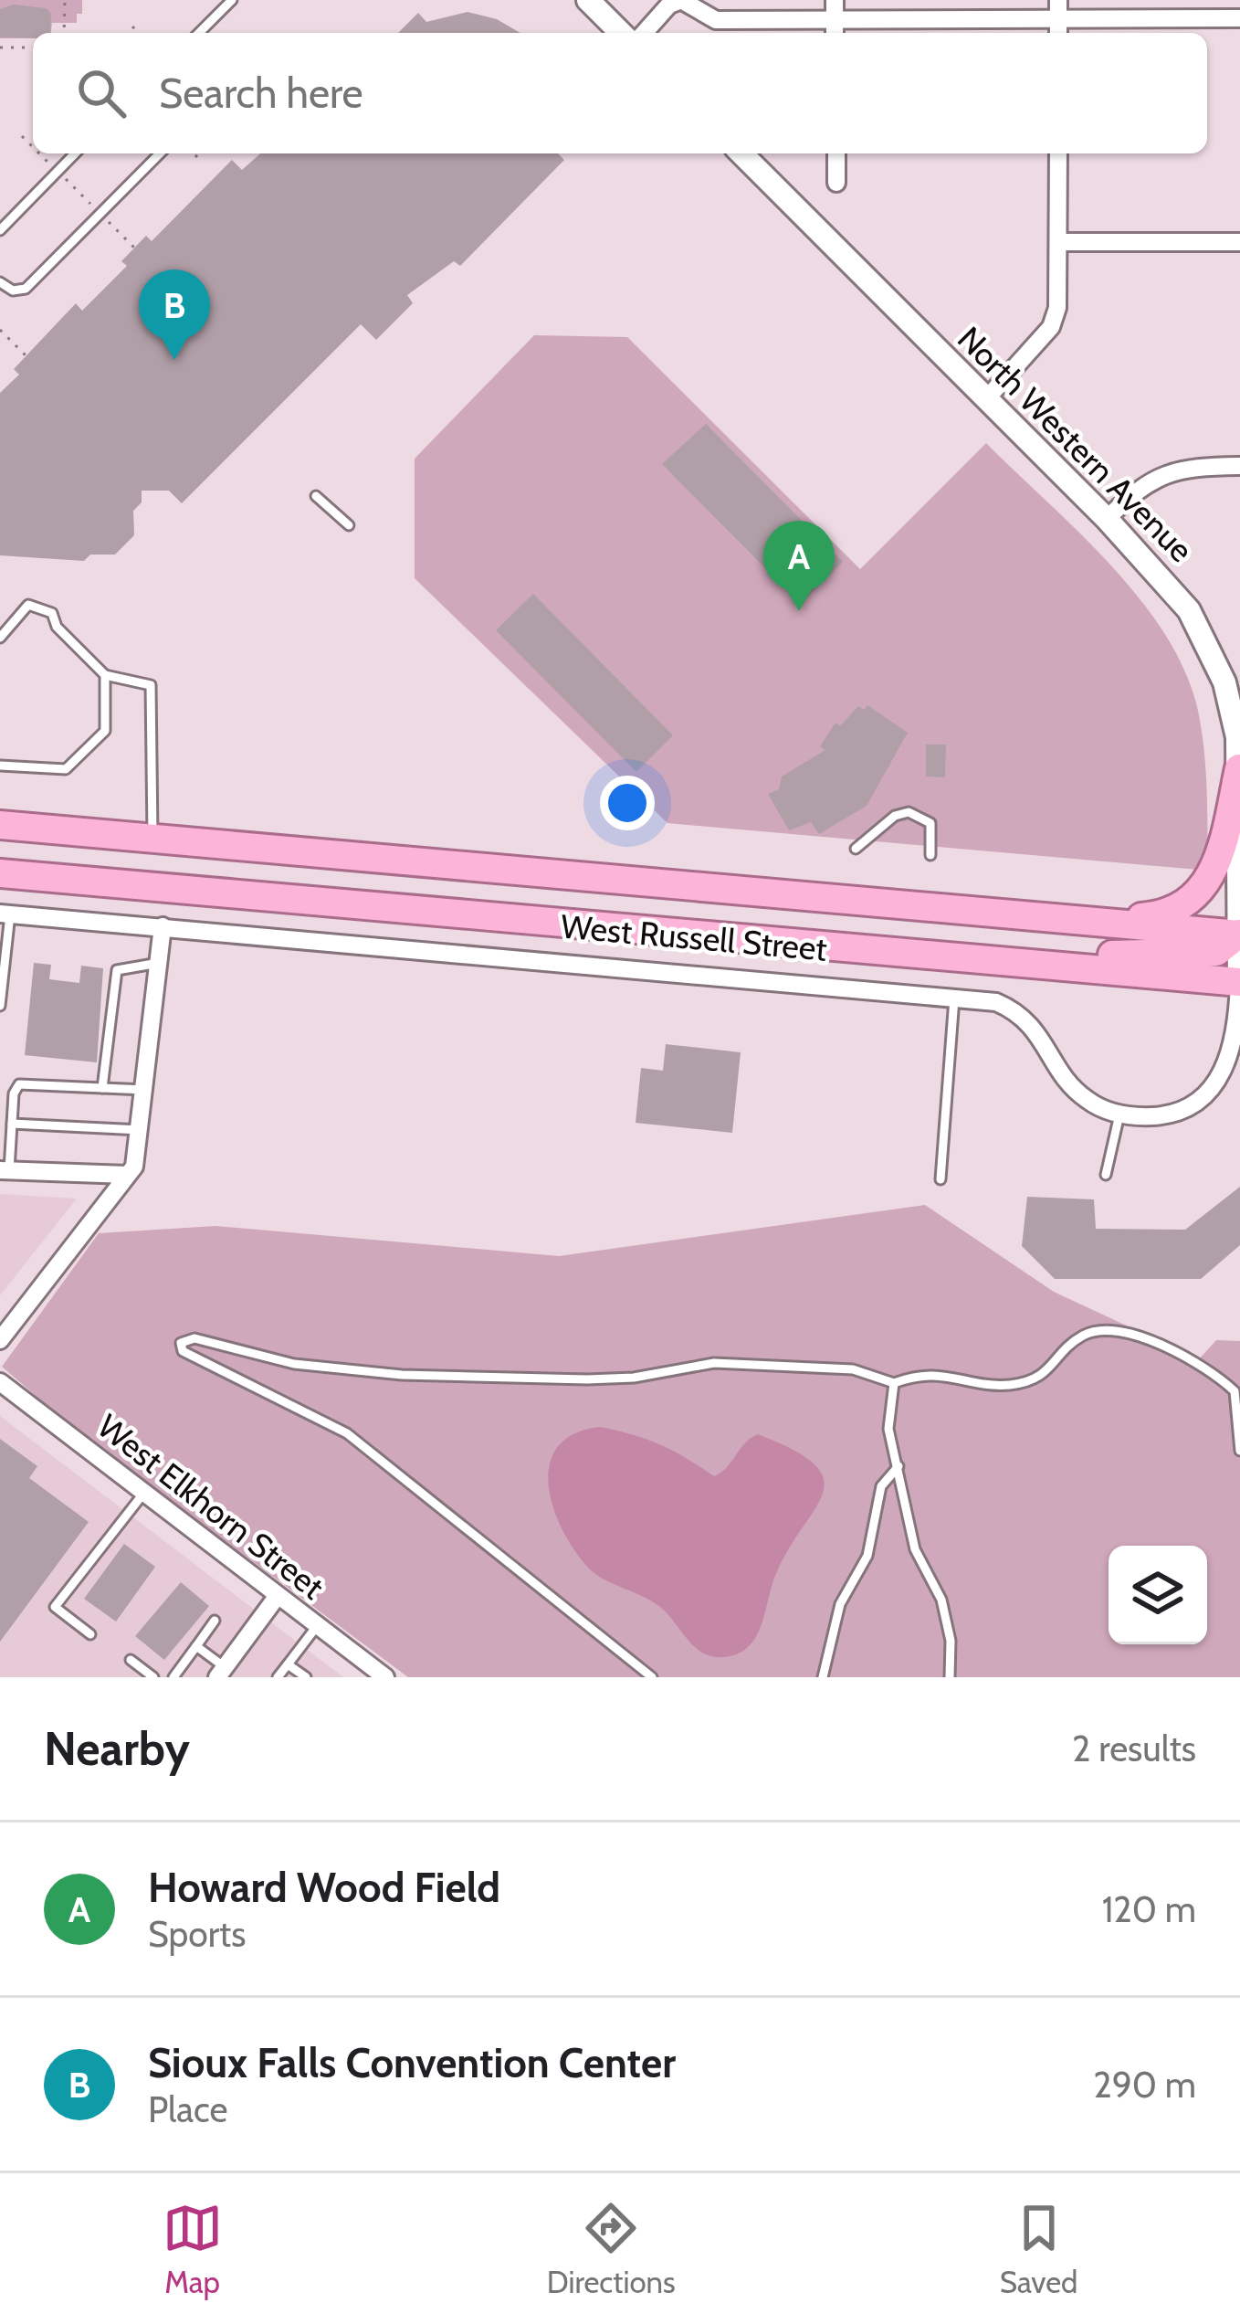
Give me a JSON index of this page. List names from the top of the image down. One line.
{"streets":{"highway":["West Russell Street"],"street":["North Western Avenue","West Elkhorn Street"]},"crossings":[["North Western Avenue","West Russell Street"]],"page":{"search":"Search here","pins":["B","A"],"heading":["Nearby","2 results"],"list":[{"mark":"A","name":"Howard Wood Field","note":"Sports","value":"120 m"},{"mark":"B","name":"Sioux Falls Convention Center","note":"Place","value":"290 m"}],"nav":["Map","Directions","Saved"]}}
